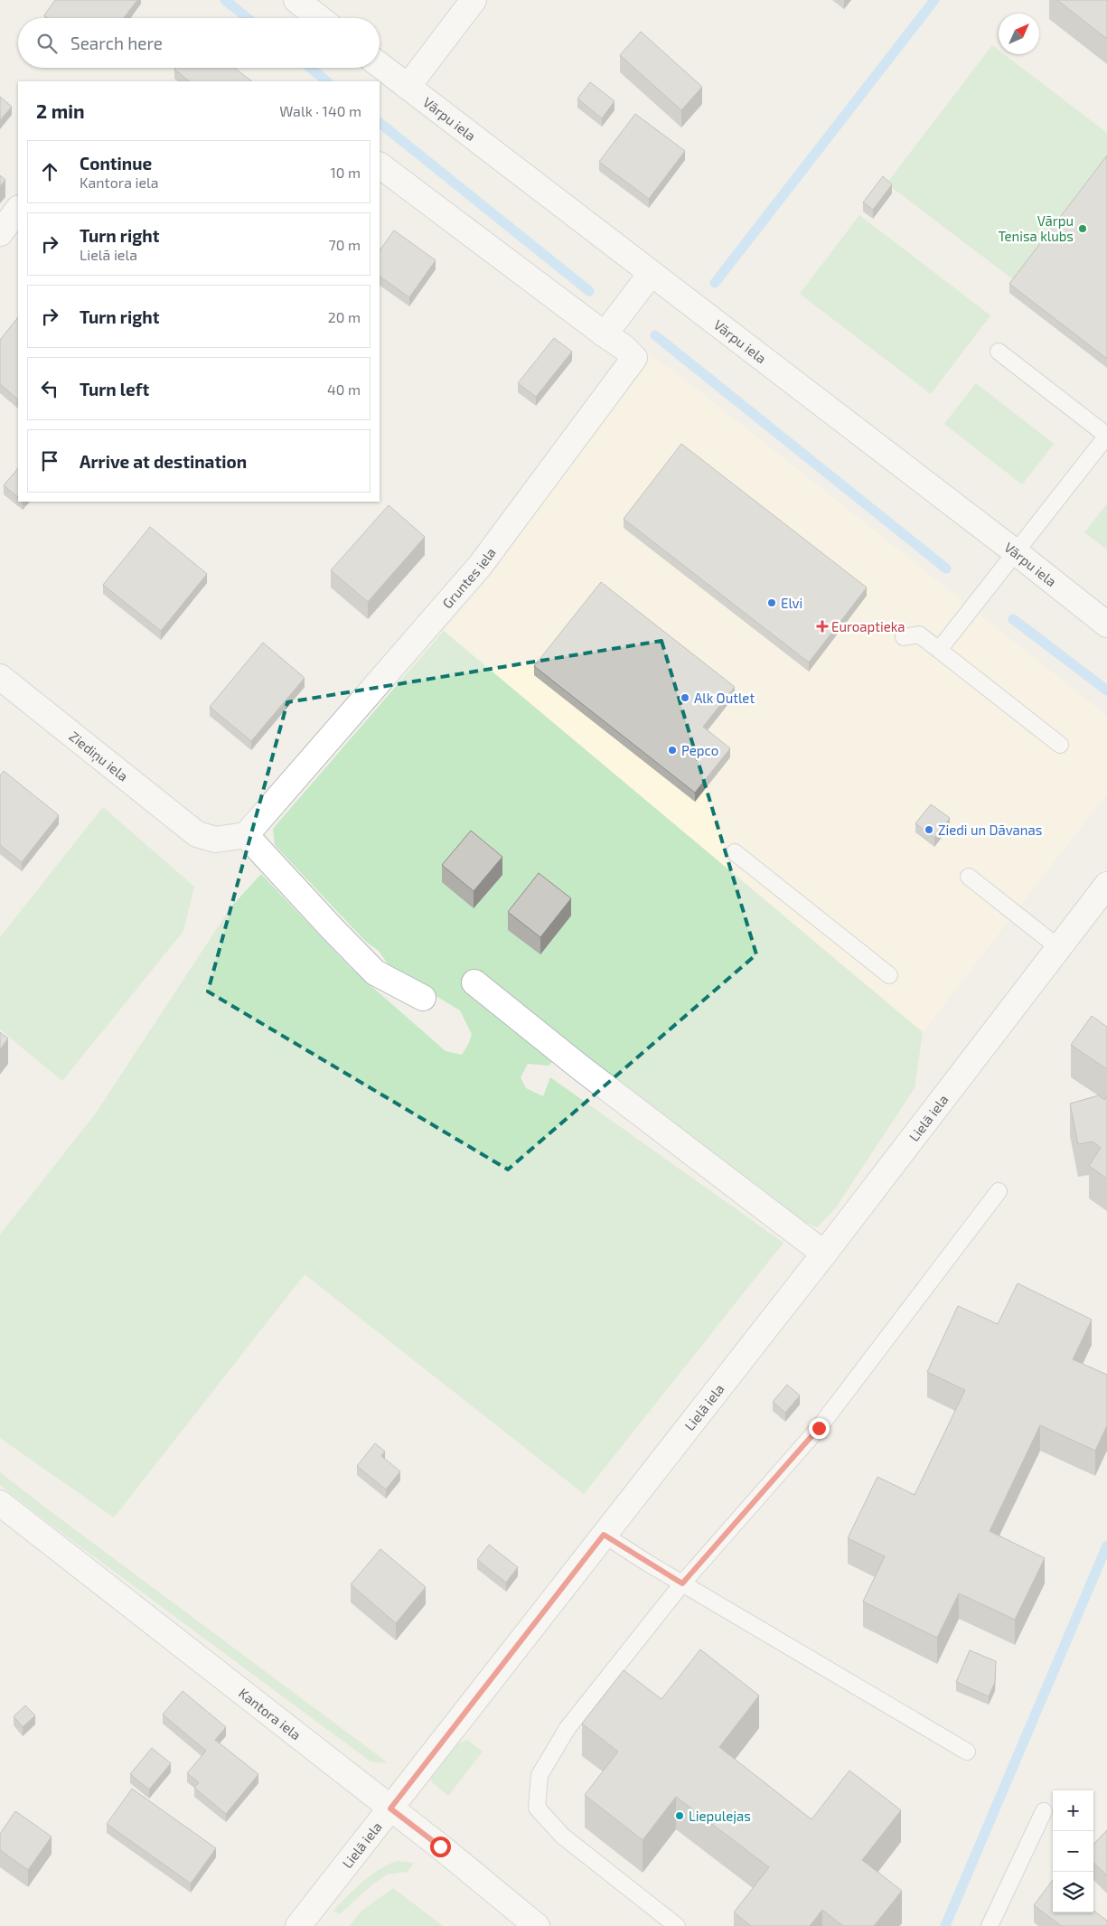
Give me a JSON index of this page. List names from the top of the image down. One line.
{"streets":{"street":["Vārpu iela","Gruntes iela","Ziediņu iela","Lielā iela","Kantora iela"]},"crossings":[["Gruntes iela","Ziediņu iela"],["Lielā iela","Kantora iela"]],"places":{"other":["Vārpu Tenisa klubs","Elvi","Alk Outlet","Pepco","Ziedi un Dāvanas","Liepulejas"],"health":["Euroaptieka"]},"north":"top right","page":{"search":"Search here","heading":["2 min","Walk · 140 m"],"list":[["Continue","Kantora iela","10 m"],["Turn right","Lielā iela","70 m"],["Turn right","20 m"],["Turn left","40 m"],"Arrive at destination"],"map_buttons":["+","−"]}}
